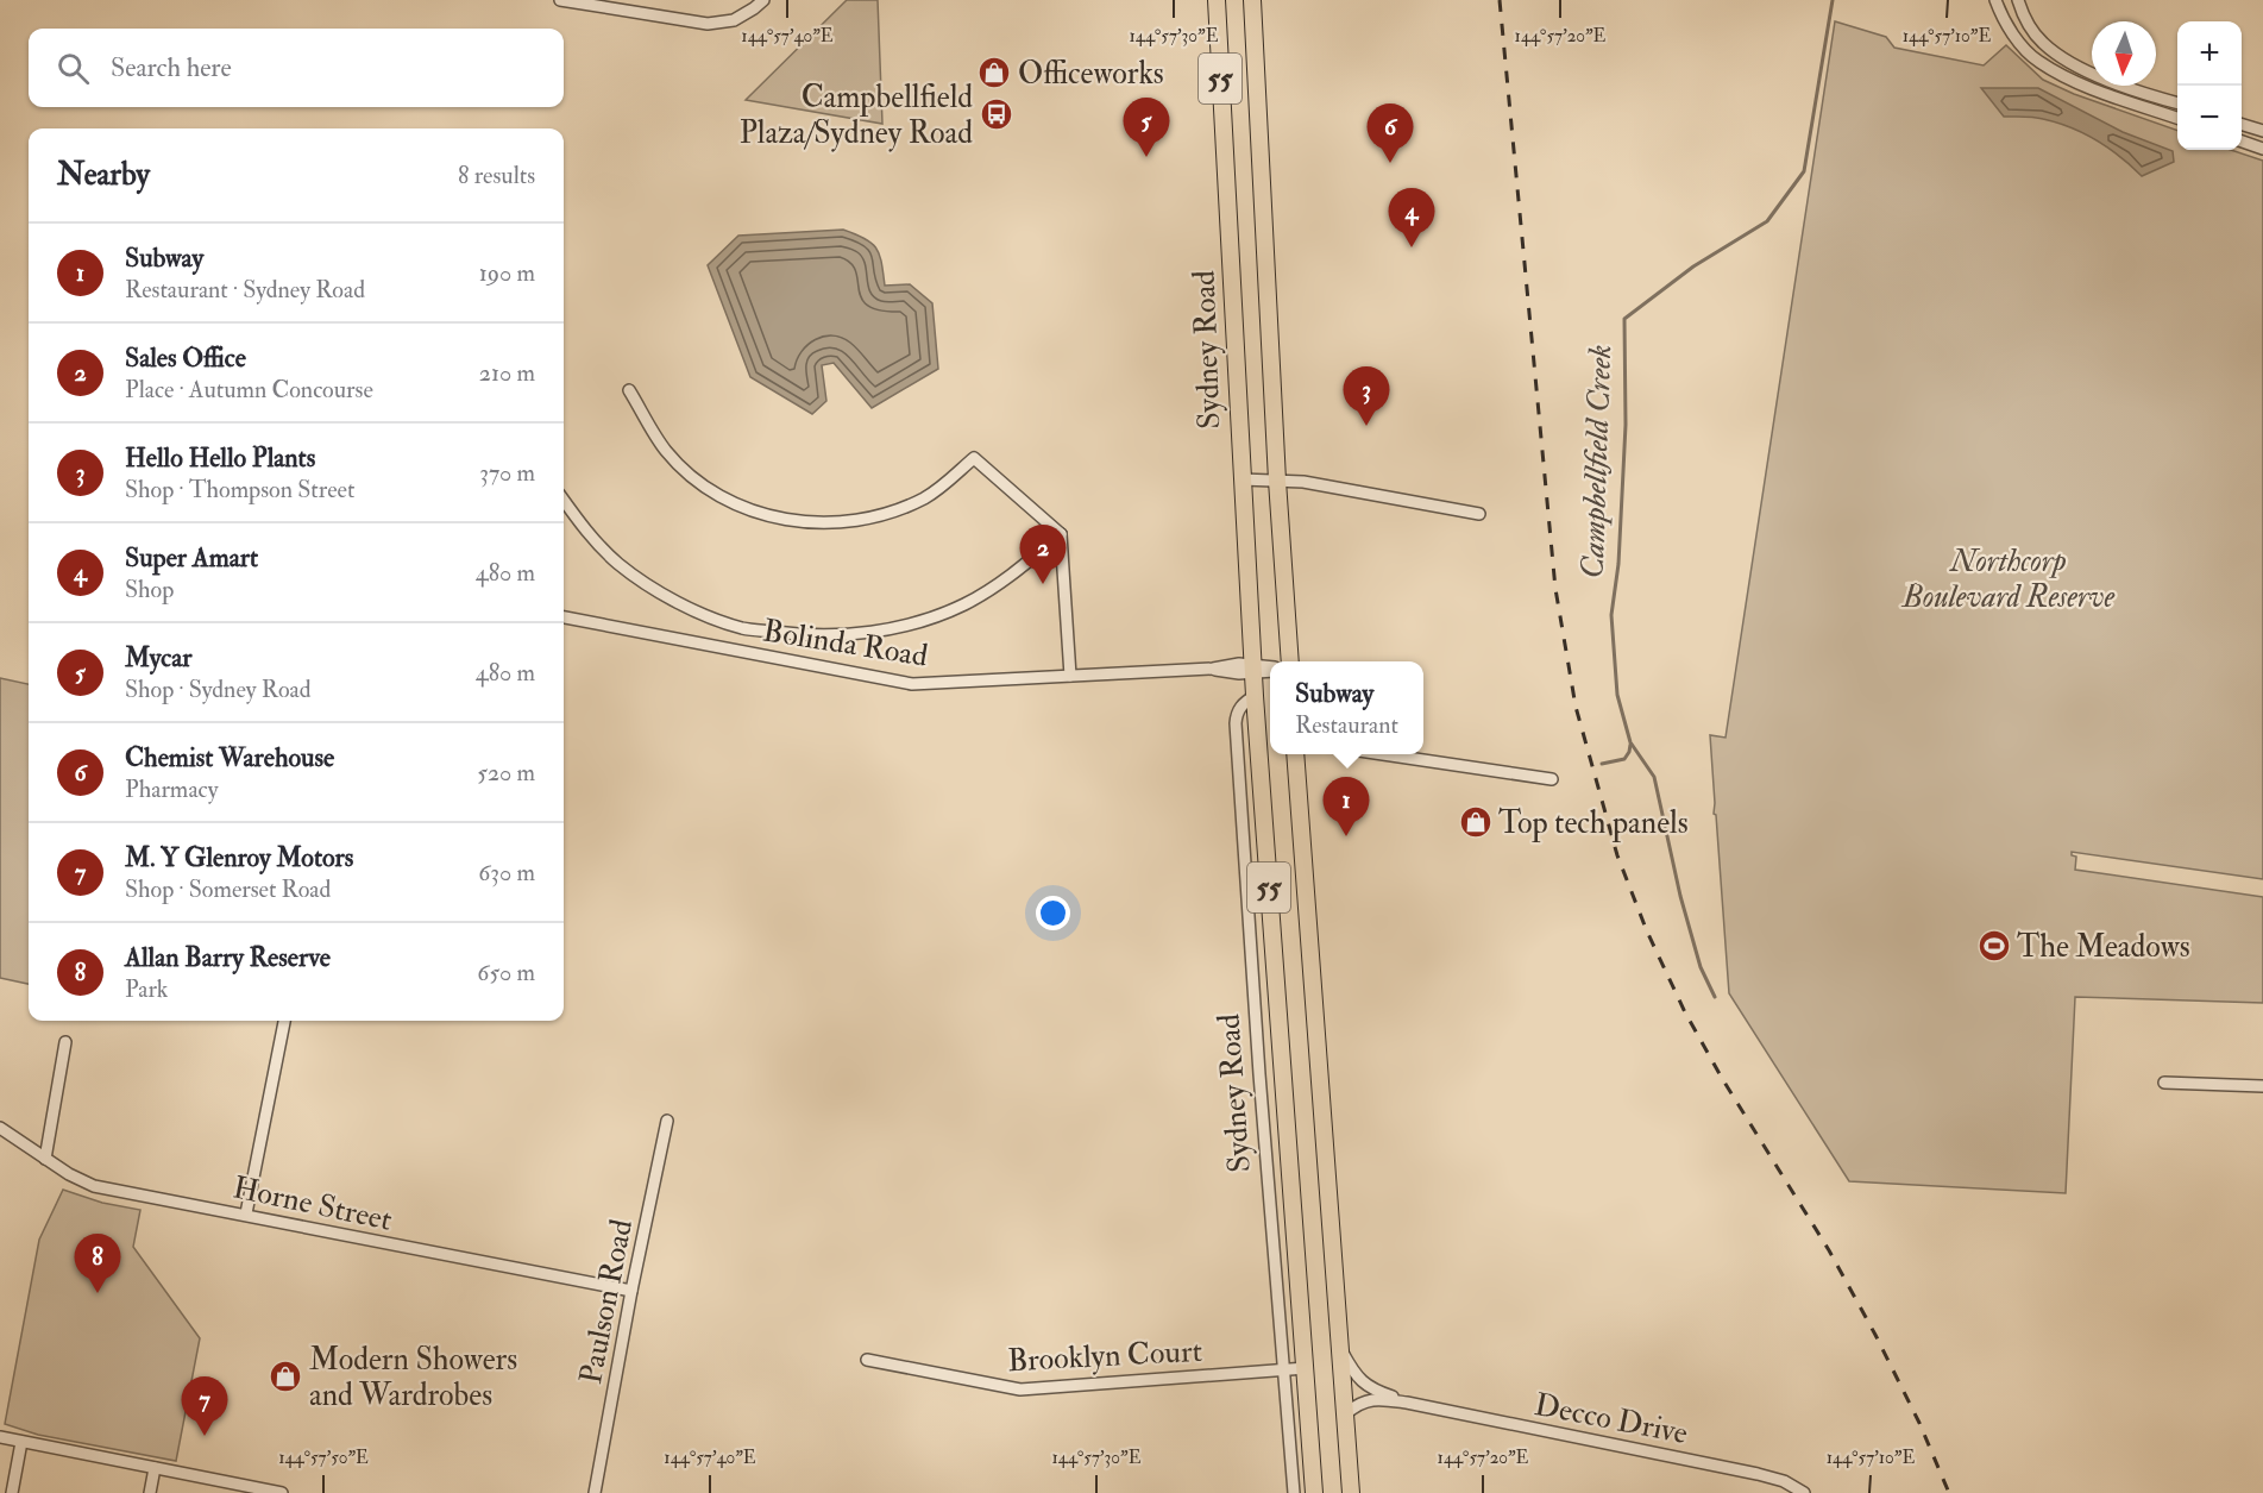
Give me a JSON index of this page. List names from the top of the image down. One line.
{"streets":{"highway":["55","Sydney Road"],"street":["Bolinda Road","Horne Street","Paulson Road","Brooklyn Court","Decco Drive"]},"crossings":[["55","Decco Drive"],["Sydney Road","Bolinda Road"],["Sydney Road","Brooklyn Court"],["Horne Street","Paulson Road"]],"water":["Campbellfield Creek"],"parks":["Northcorp Boulevard Reserve"],"places":{"shop":["Officeworks","Top tech panels","Modern Showers and Wardrobes"],"bus stop":["Campbellfield Plaza/Sydney Road"],"sports":["The Meadows"]},"north":"bottom","page":{"map_buttons":["+","−"],"search":"Search here","pins":["5","6","4","3","2","1","8","7"],"heading":["Nearby","8 results"],"list":[{"mark":"1","name":"Subway","note":"Restaurant · Sydney Road","value":"190 m"},{"mark":"2","name":"Sales Office","note":"Place · Autumn Concourse","value":"210 m"},{"mark":"3","name":"Hello Hello Plants","note":"Shop · Thompson Street","value":"370 m"},{"mark":"4","name":"Super Amart","note":"Shop","value":"480 m"},{"mark":"5","name":"Mycar","note":"Shop · Sydney Road","value":"480 m"},{"mark":"6","name":"Chemist Warehouse","note":"Pharmacy","value":"520 m"},{"mark":"7","name":"M. Y Glenroy Motors","note":"Shop · Somerset Road","value":"630 m"},{"mark":"8","name":"Allan Barry Reserve","note":"Park","value":"650 m"}],"popup":["Subway","Restaurant"]},"coordinates":["144°57'30\"E","144°57'10\"E","144°57'40\"E","144°57'20\"E","144°57'50\"E"]}
